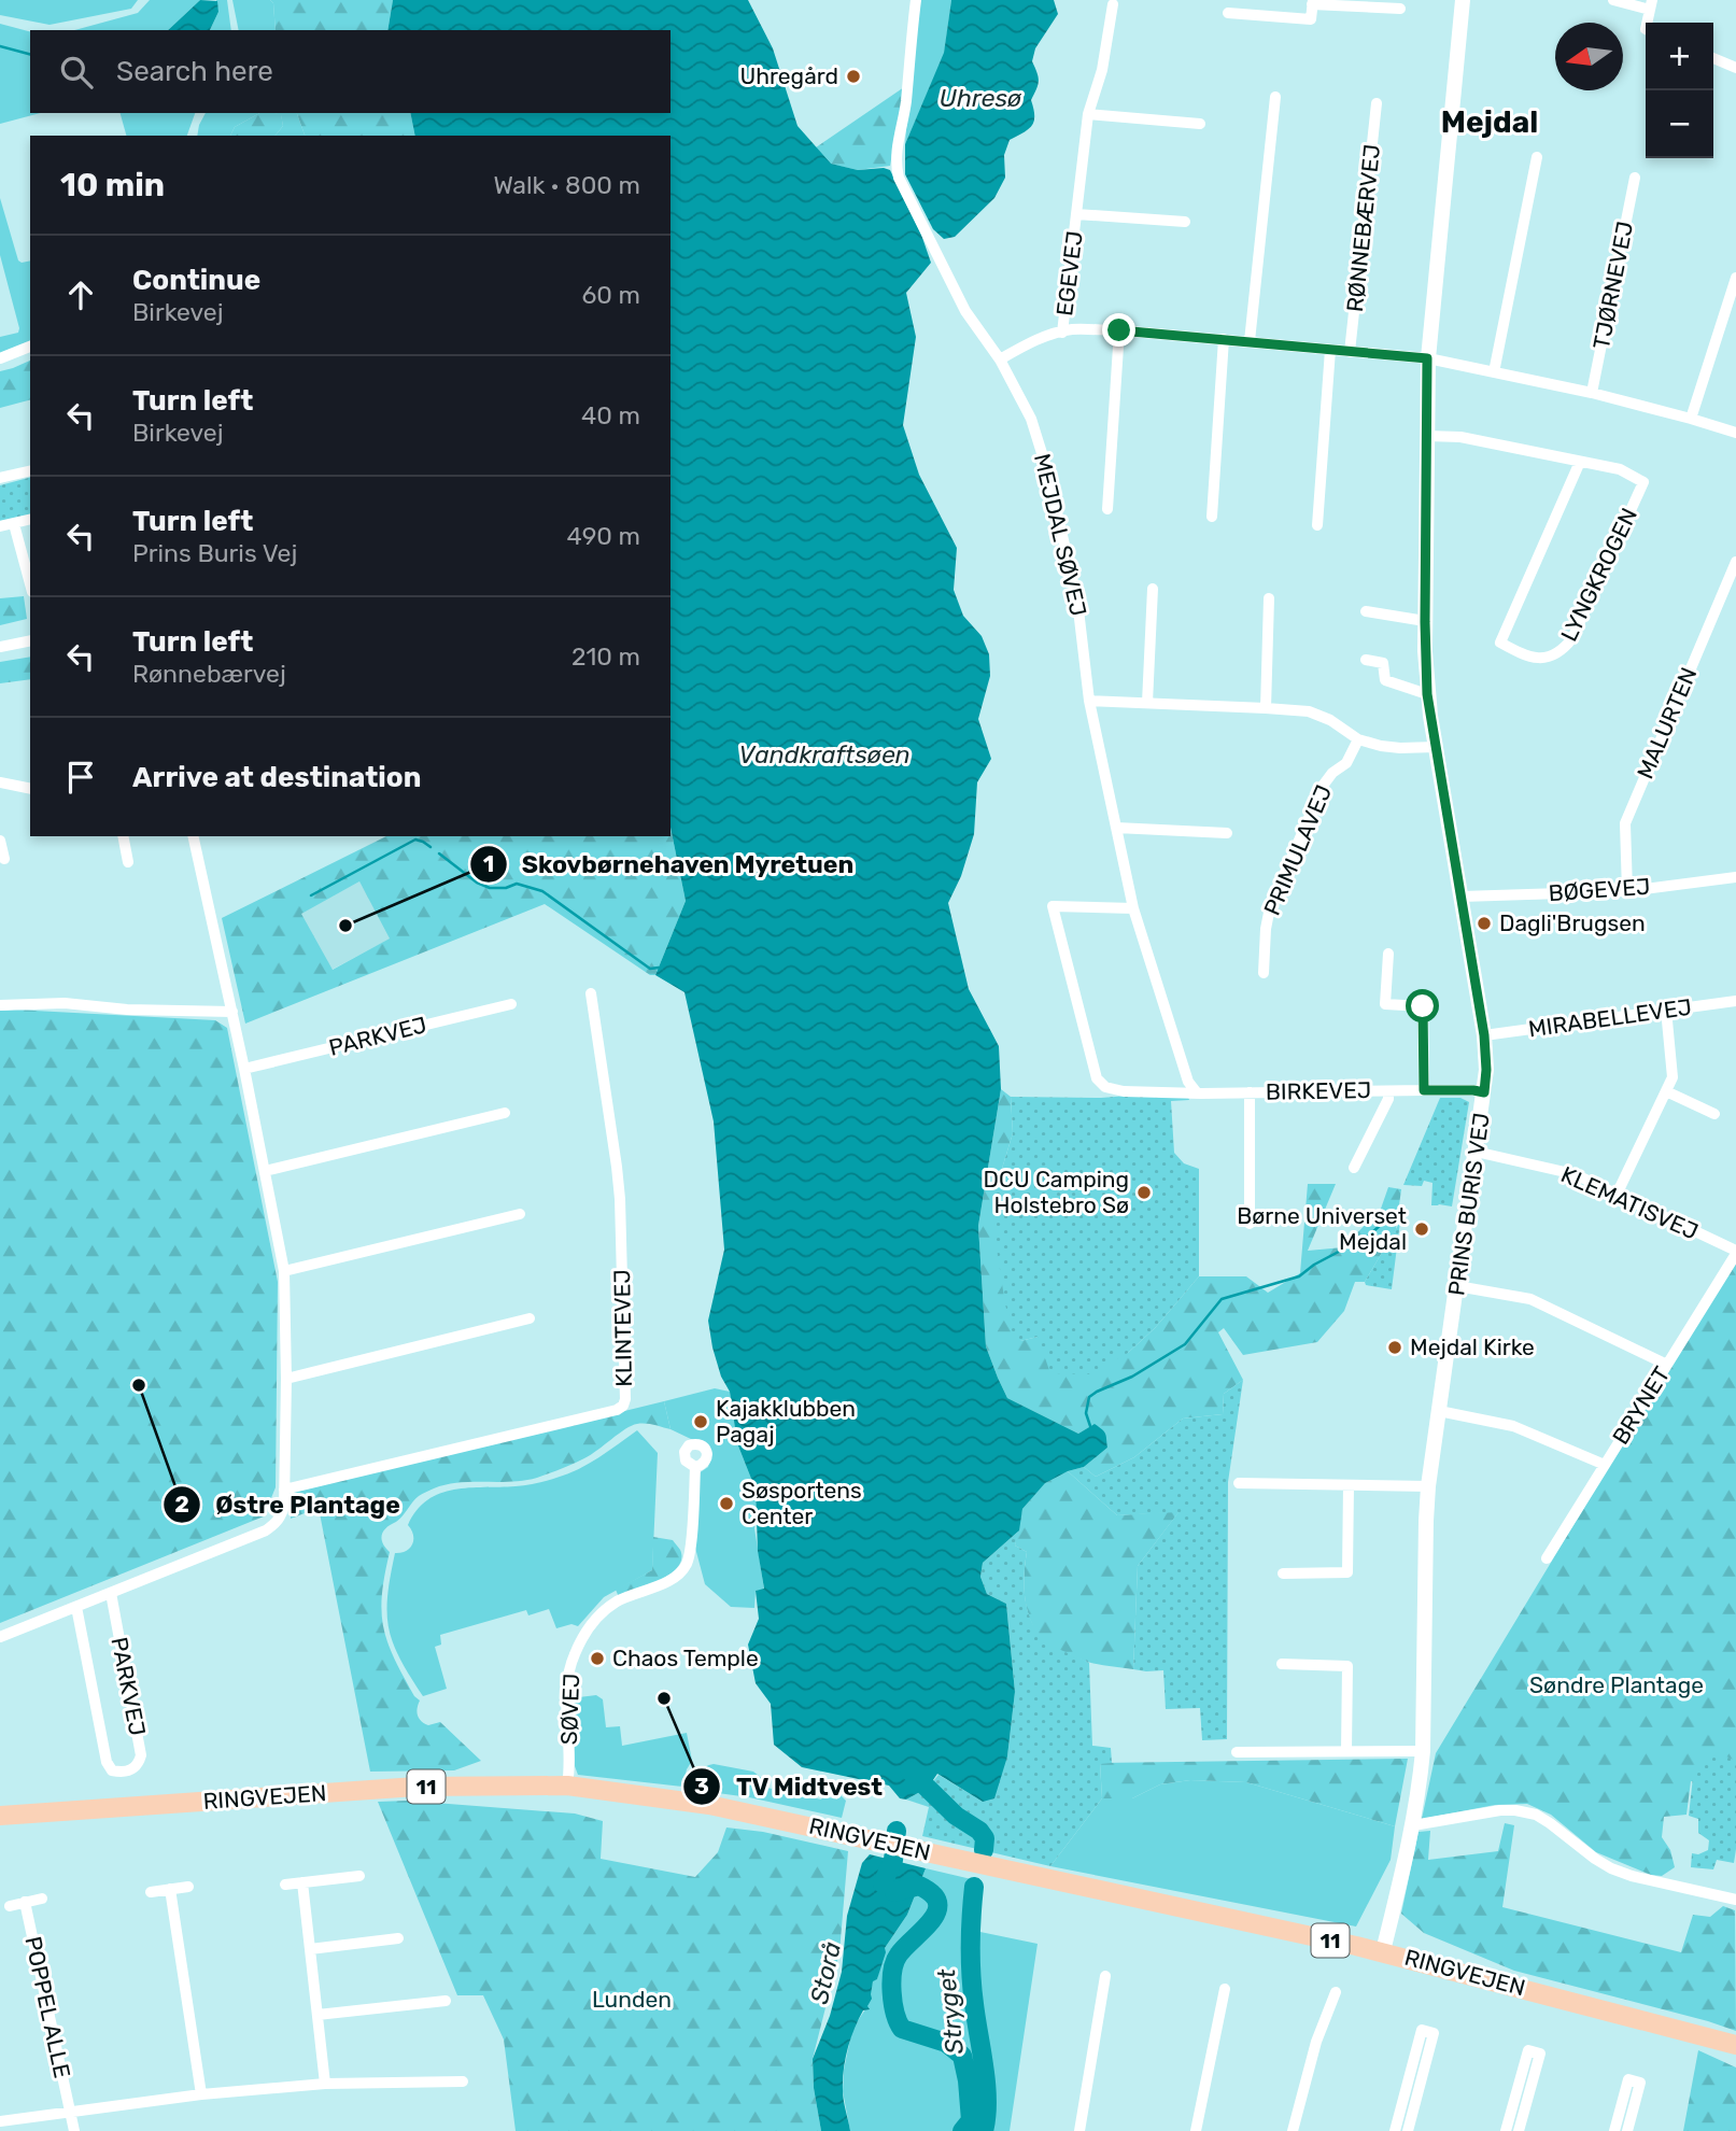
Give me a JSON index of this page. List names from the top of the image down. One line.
{"streets":{"main road":["11","RINGVEJEN"],"street":["RØNNEBÆRVEJ","EGEVEJ","TJØRNEVEJ","MEJDAL SØVEJ","LYNGKROGEN","MALURTEN","PRIMULAVEJ","BØGEVEJ","MIRABELLEVEJ","PARKVEJ","BIRKEVEJ","KLEMATISVEJ","PRINS BURIS VEJ","KLINTEVEJ","BRYNET","SØVEJ","POPPEL ALLE"]},"crossings":[["MEJDAL SØVEJ","BIRKEVEJ"],["LYNGKROGEN","PRINS BURIS VEJ"],["MALURTEN","BØGEVEJ"],["BØGEVEJ","PRINS BURIS VEJ"],["MIRABELLEVEJ","PRINS BURIS VEJ"],["BIRKEVEJ","PRINS BURIS VEJ"],["KLEMATISVEJ","PRINS BURIS VEJ"],["KLEMATISVEJ","BRYNET"],["PRINS BURIS VEJ","RINGVEJEN"],["SØVEJ","RINGVEJEN"]],"districts":["Mejdal"],"water":["Uhresø","Vandkraftsøen","Storå","Stryget"],"parks":["Søndre Plantage","Lunden"],"places":["Uhregård","Dagli'Brugsen","Skovbørnehaven Myretuen","DCU Camping Holstebro Sø","Børne Universet Mejdal","Mejdal Kirke","Østre Plantage","Kajakklubben Pagaj","Søsportens Center","Chaos Temple","TV Midtvest"],"north":"left","page":{"map_buttons":["+","−"],"search":"Search here","heading":["10 min","Walk · 800 m"],"list":[["Continue","Birkevej","60 m"],["Turn left","Birkevej","40 m"],["Turn left","Prins Buris Vej","490 m"],["Turn left","Rønnebærvej","210 m"],"Arrive at destination"]}}
